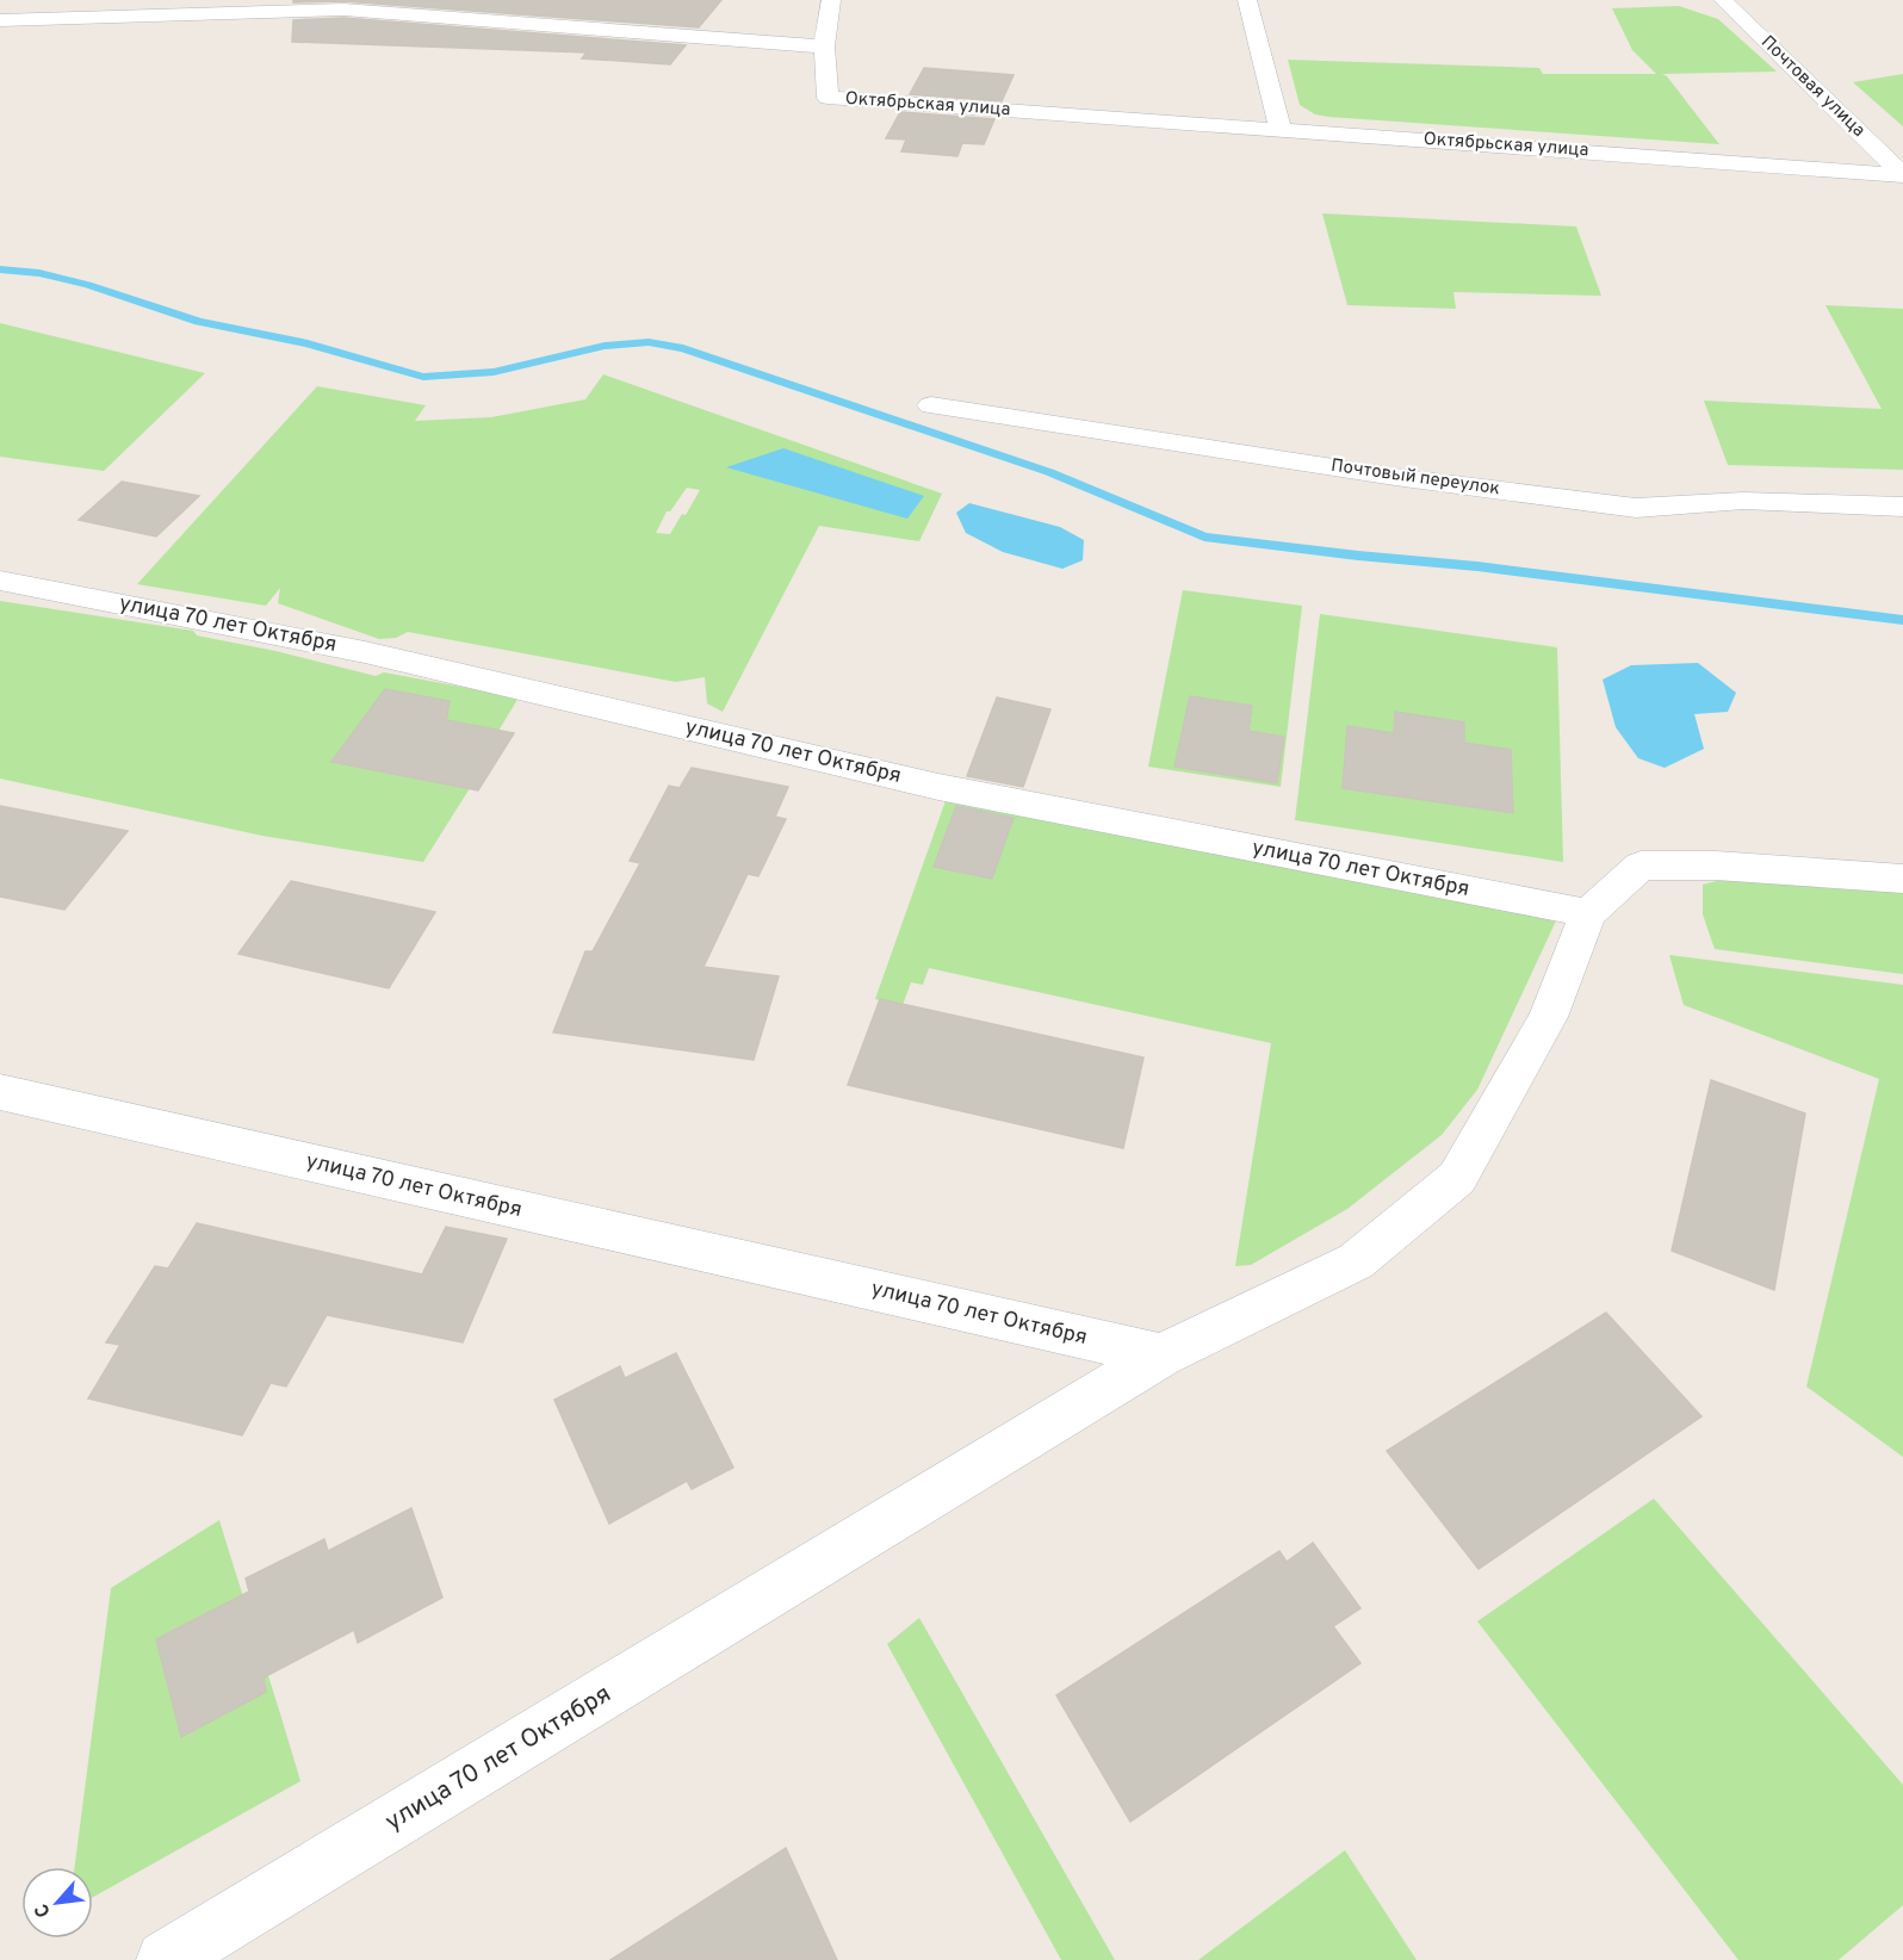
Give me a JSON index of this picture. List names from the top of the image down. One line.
{"streets":{"street":["Почтовая улица","Октябрьская улица","Почтовый переулок","улица 70 лет Октября"]},"crossings":[["Почтовая улица","Октябрьская улица"]],"north":"bottom left"}
